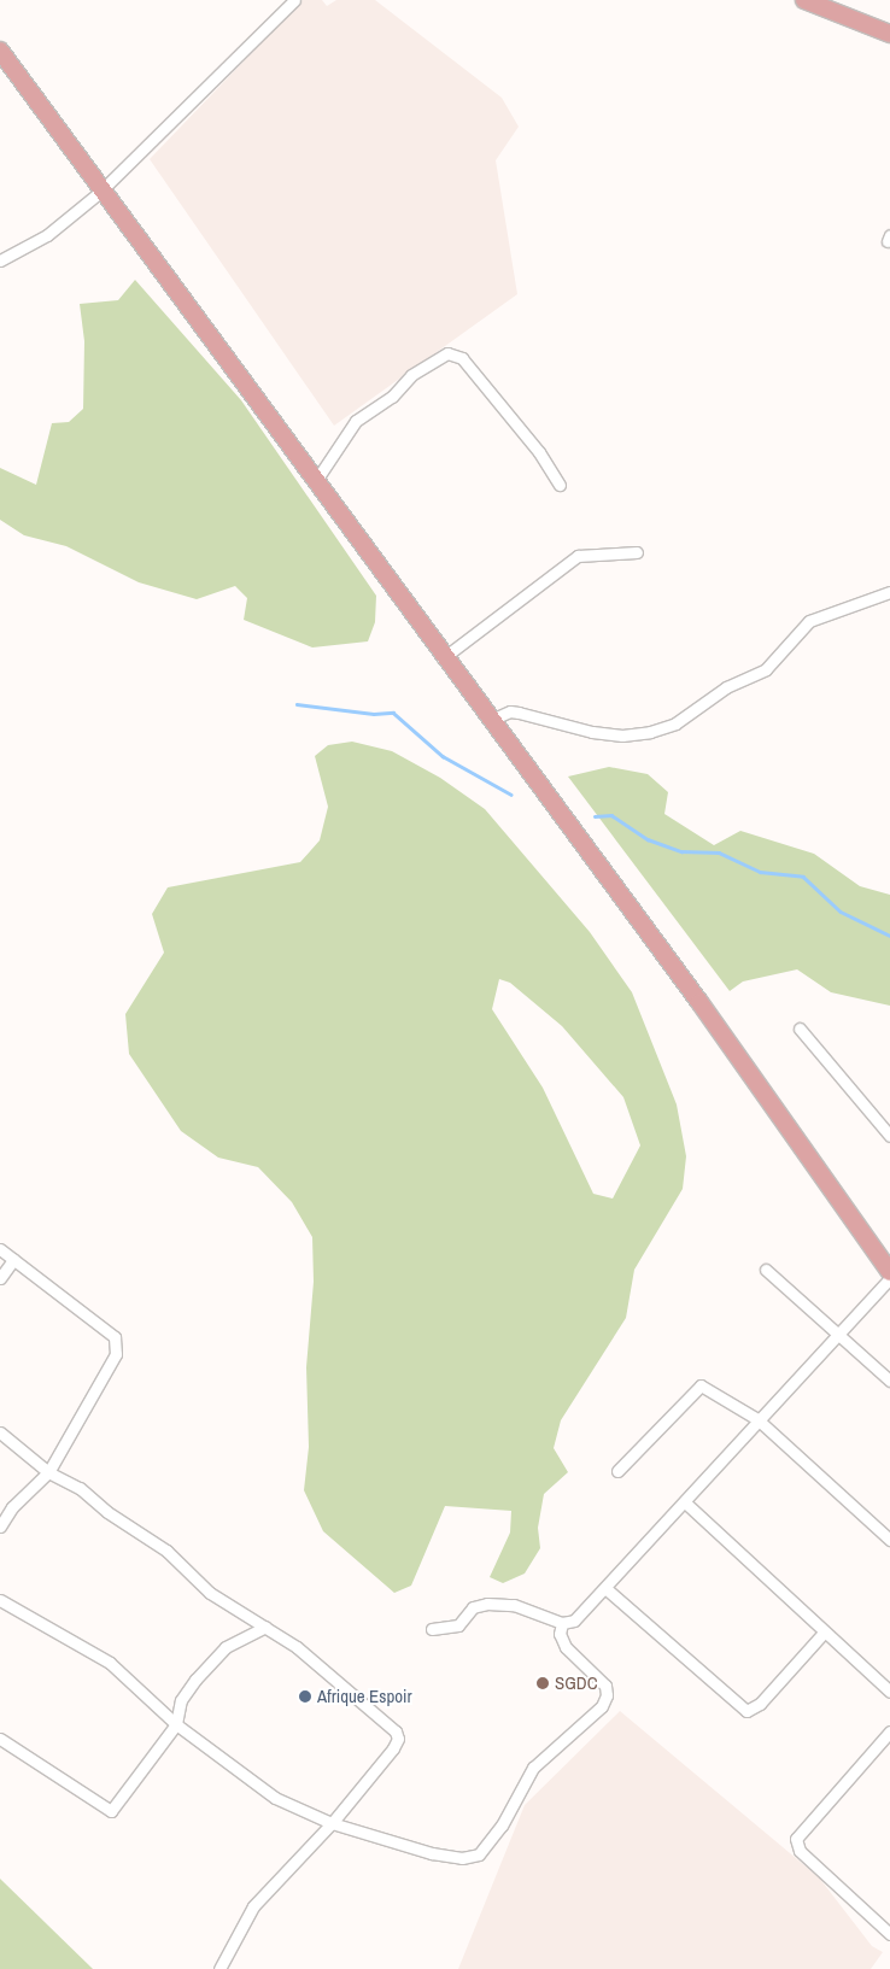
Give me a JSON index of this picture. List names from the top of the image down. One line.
{"places":["SGDC","Afrique Espoir"]}
